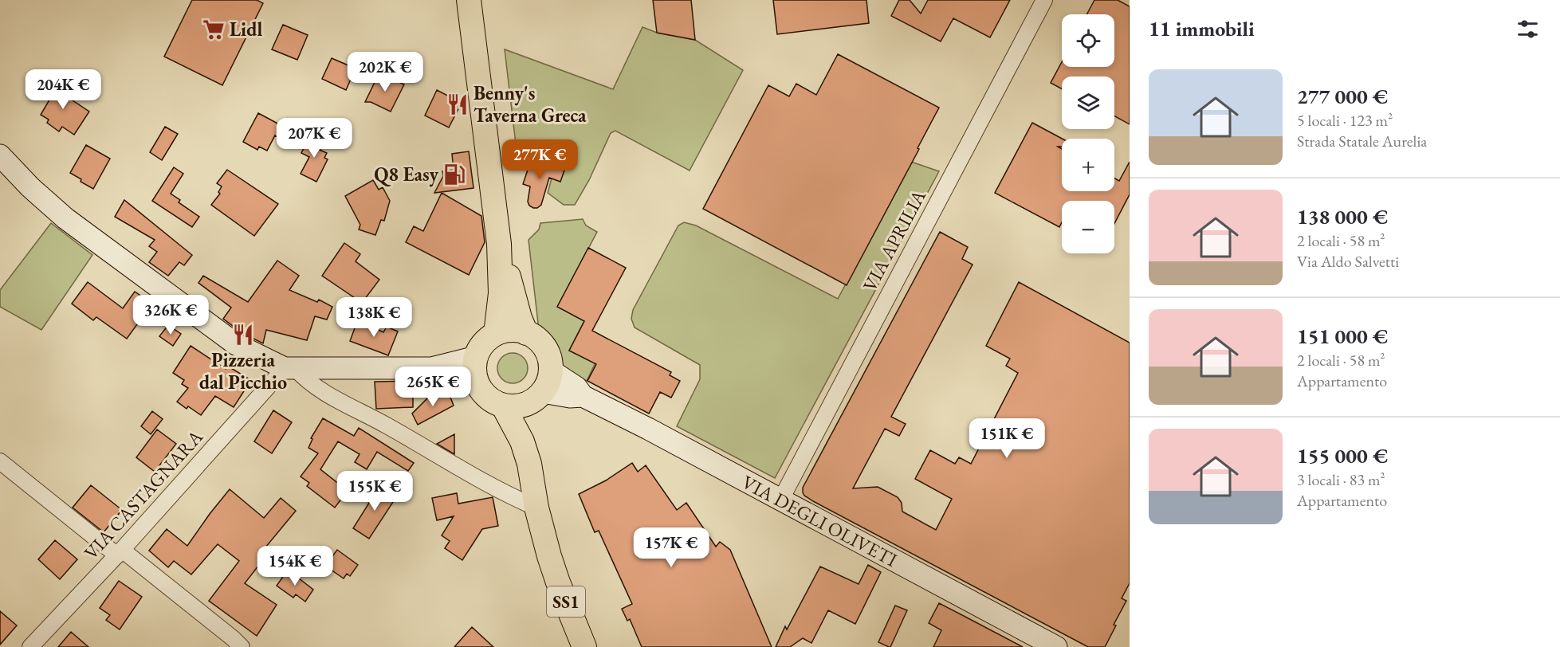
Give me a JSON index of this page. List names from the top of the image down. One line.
{"streets":{"main road":["SS1"],"street":["VIA APRILIA","VIA CASTAGNARA","VIA DEGLI OLIVETI"]},"crossings":[["VIA APRILIA","VIA DEGLI OLIVETI"],["VIA DEGLI OLIVETI","SS1"]],"places":{"supermarket":["Lidl"],"restaurant":["Benny's Taverna Greca","Pizzeria dal Picchio"],"fuel station":["Q8 Easy"]},"page":{"heading":"11 immobili","map_buttons":["+","−"],"price":["202K €","204K €","207K €","277K €","326K €","138K €","265K €","151K €","155K €","157K €","154K €"],"list":[{"name":"277 000 €","note":"5 locali · 123 m² · Strada Statale Aurelia"},{"name":"138 000 €","note":"2 locali · 58 m² · Via Aldo Salvetti"},{"name":"151 000 €","note":"2 locali · 58 m² · Appartamento"},{"name":"155 000 €","note":"3 locali · 83 m² · Appartamento"}]}}
